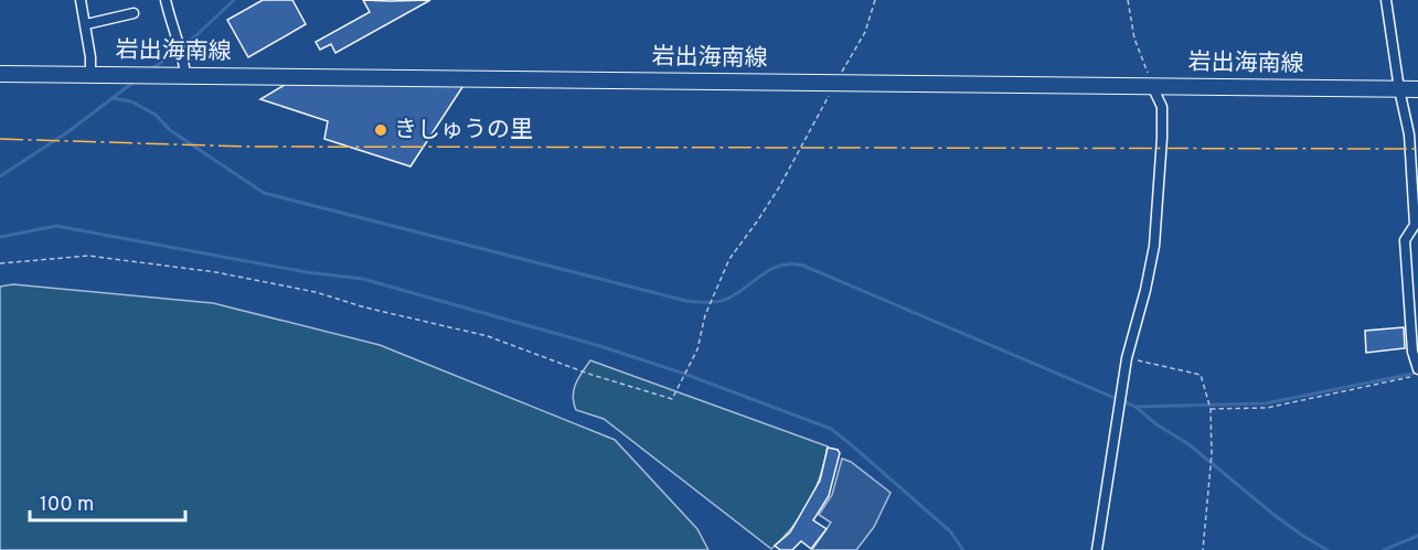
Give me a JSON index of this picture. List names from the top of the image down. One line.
{"streets":{"main road":["岩出海南線"]},"places":["きしゅうの里"],"scale_bar":"100 m"}
